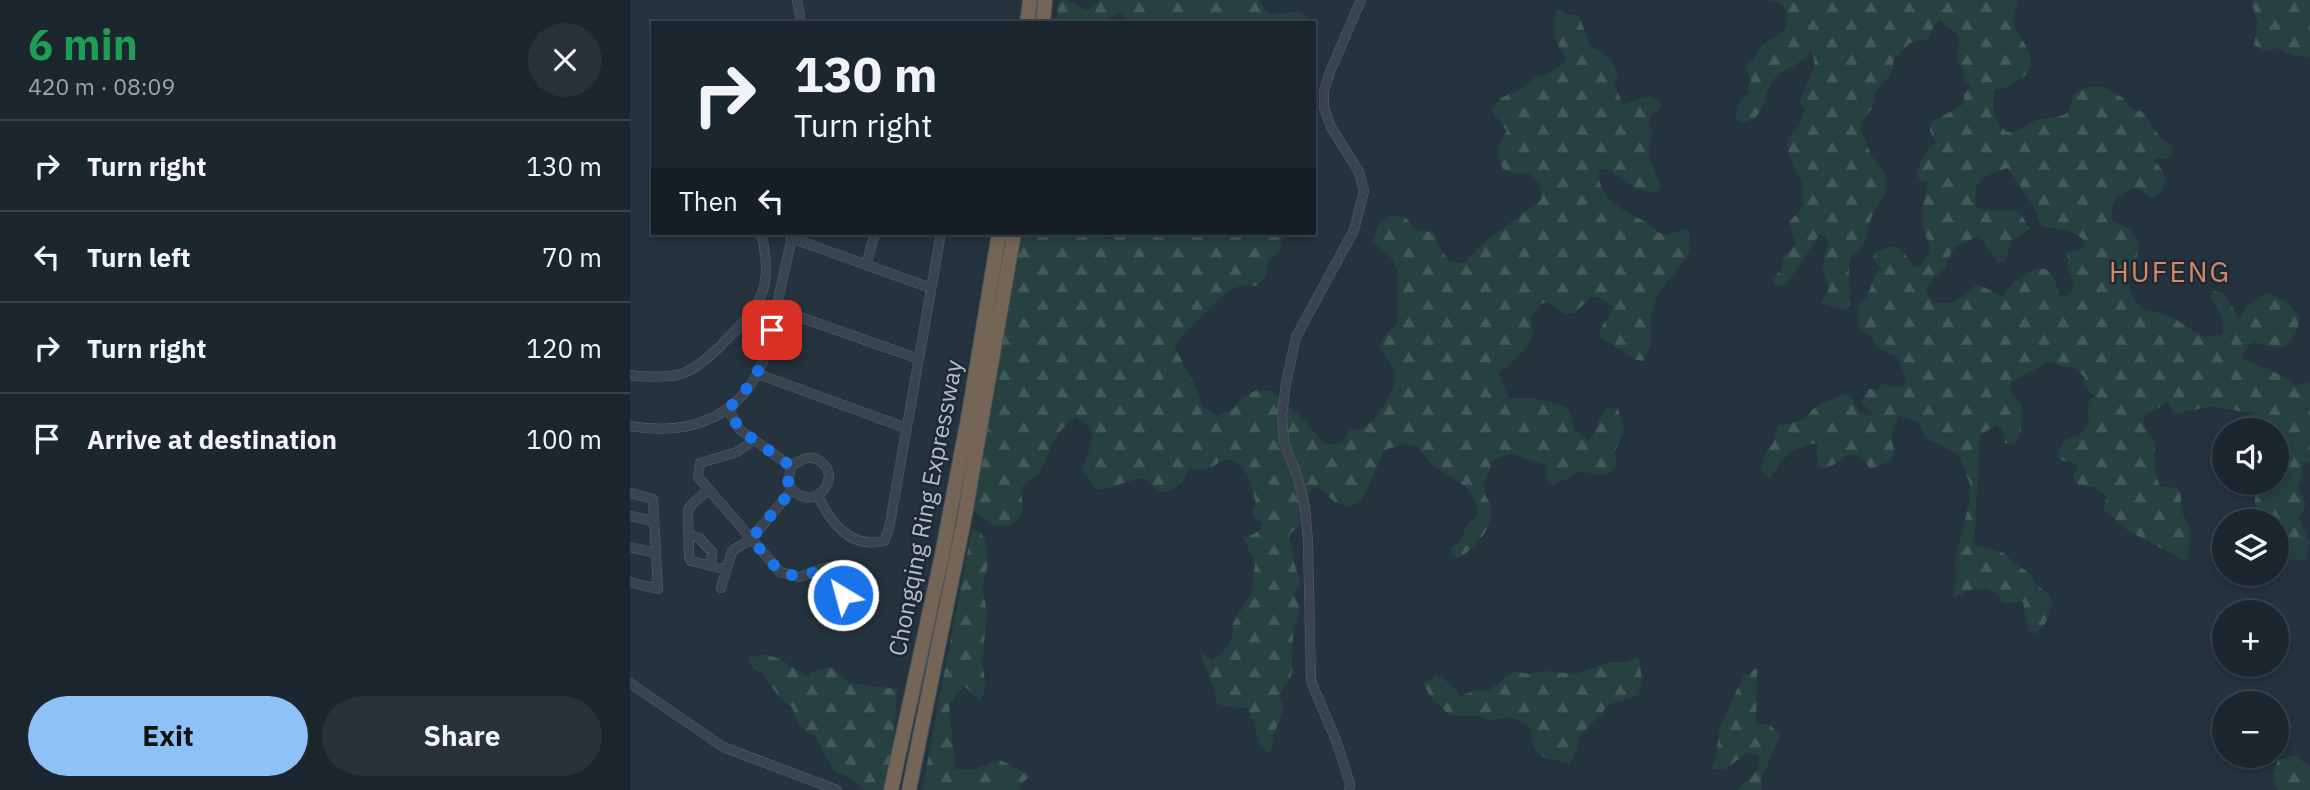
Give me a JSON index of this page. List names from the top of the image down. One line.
{"streets":{"highway":["Chongqing Ring Expressway"]},"districts":["HUFENG"],"page":{"heading":["6 min","420 m · 08:09"],"turn":["130 m","Turn right"],"list":[{"name":"Turn right","value":"130 m"},{"name":"Turn left","value":"70 m"},{"name":"Turn right","value":"120 m"},{"name":"Arrive at destination","value":"100 m"}],"then":"Then","map_buttons":["+","−"],"buttons":["Exit","Share"]}}
